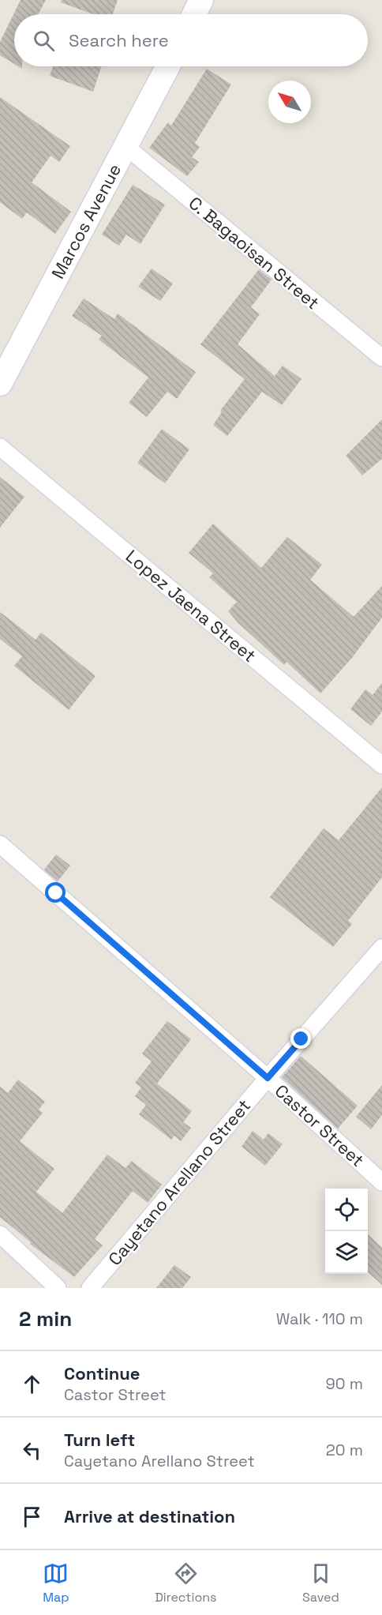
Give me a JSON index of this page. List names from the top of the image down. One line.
{"streets":{"main road":["Marcos Avenue"],"street":["C. Bagaoisan Street","Lopez Jaena Street","Castor Street","Cayetano Arellano Street"]},"crossings":[["Marcos Avenue","C. Bagaoisan Street"],["Castor Street","Cayetano Arellano Street"]],"north":"top left","page":{"search":"Search here","heading":["2 min","Walk · 110 m"],"list":[["Continue","Castor Street","90 m"],["Turn left","Cayetano Arellano Street","20 m"],"Arrive at destination"],"nav":["Map","Directions","Saved"]}}
